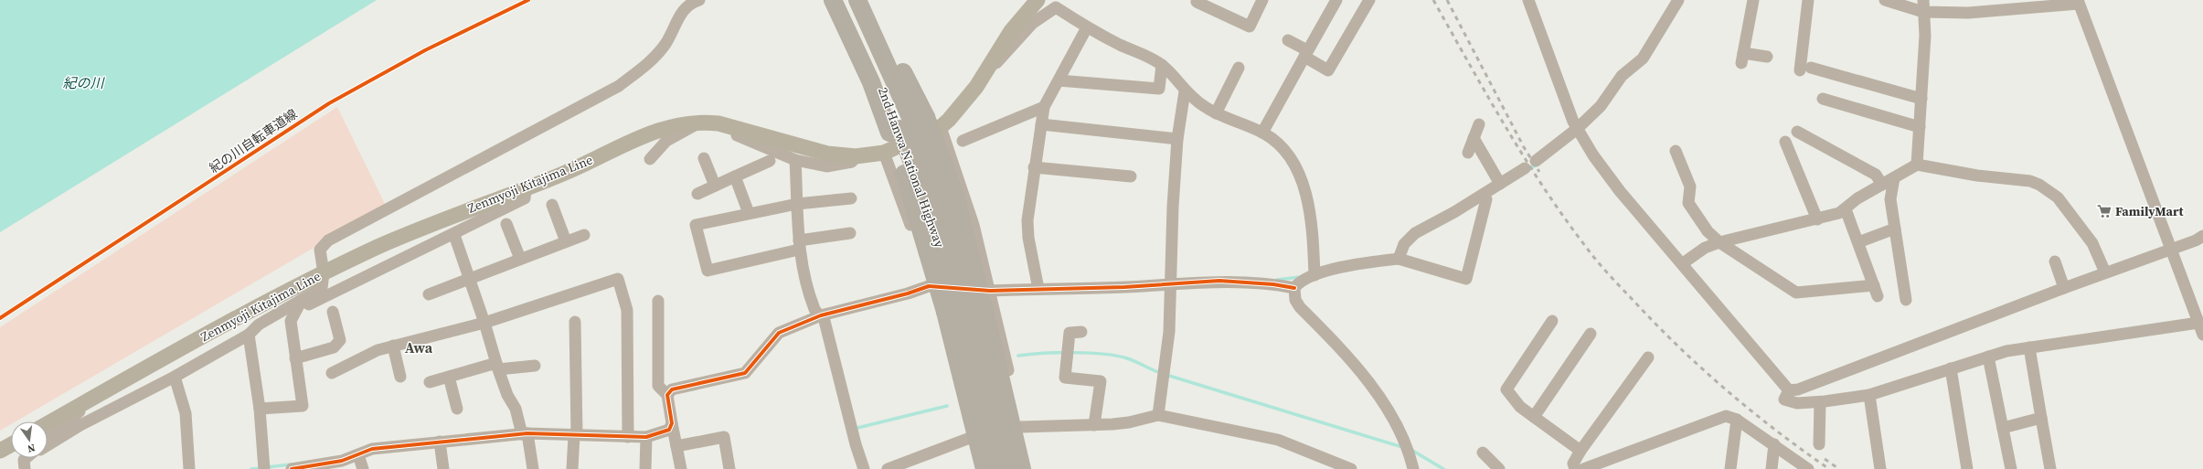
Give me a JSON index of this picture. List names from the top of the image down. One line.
{"streets":{"highway":["2nd Hanwa National Highway"],"main road":["Zenmyoji Kitajima Line"],"cycle path":["紀の川自転車道線"]},"districts":["Awa"],"water":["紀の川"],"places":{"supermarket":["FamilyMart"]},"north":"bottom"}
